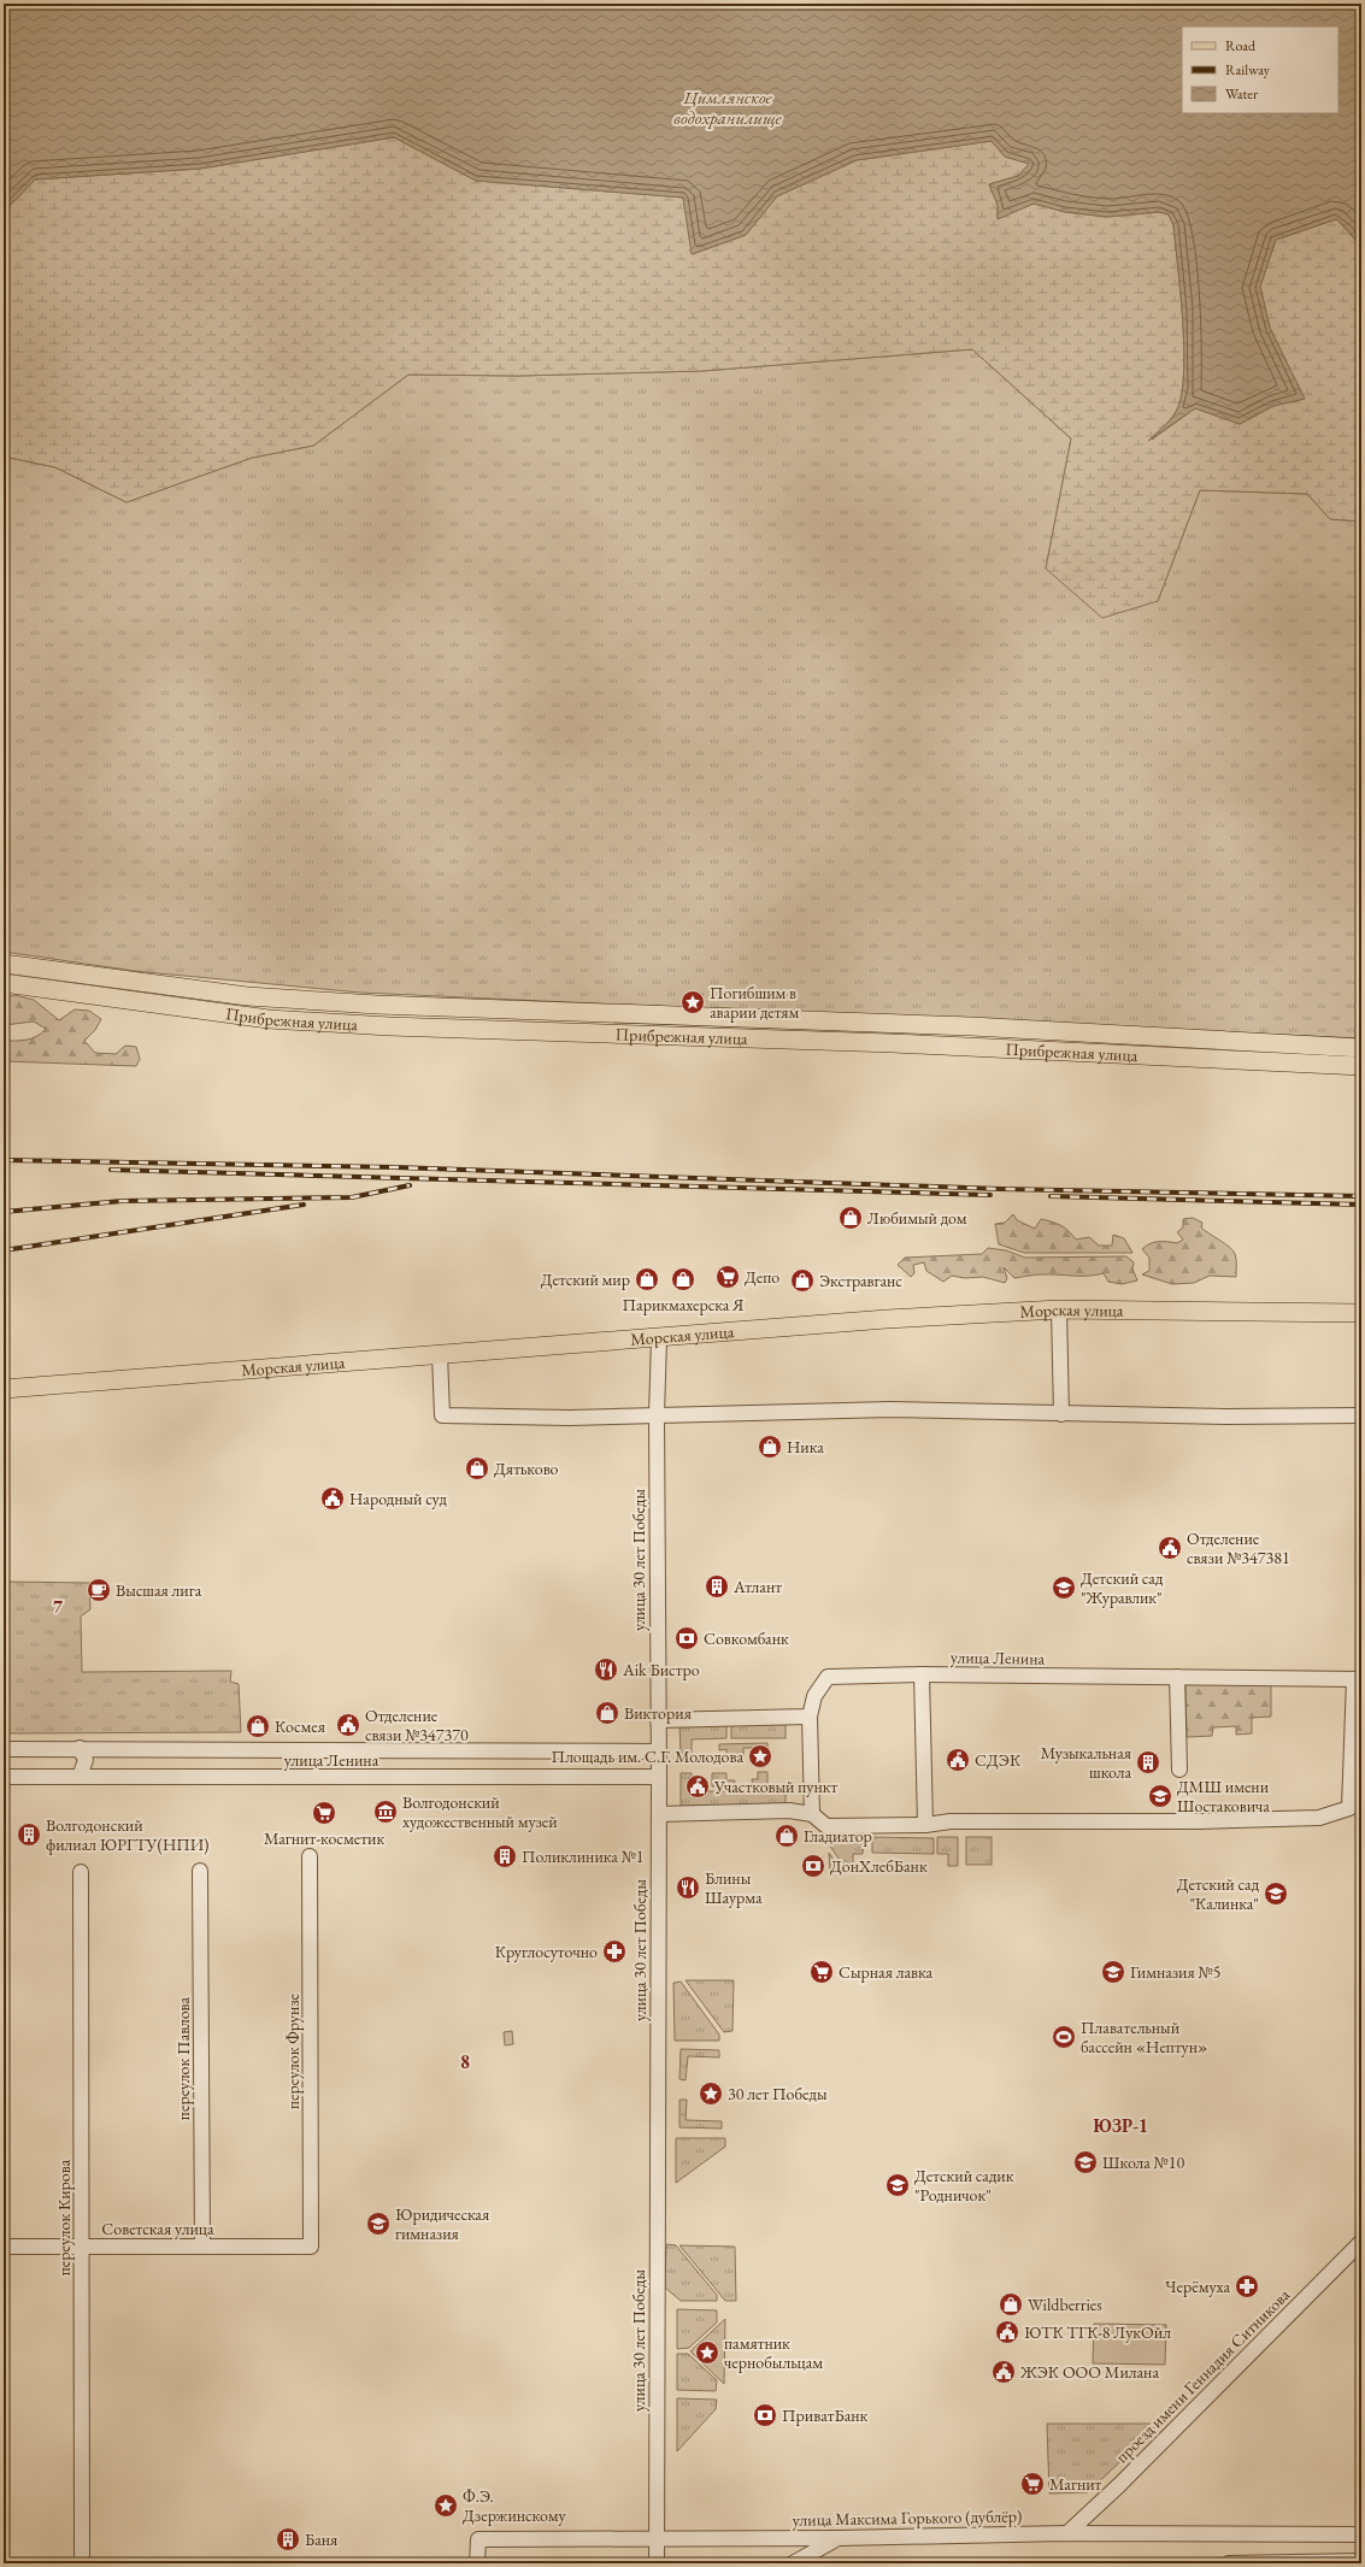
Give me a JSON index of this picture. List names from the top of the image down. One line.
{"streets":{"main road":["Прибрежная улица","Морская улица"],"street":["улица 30 лет Победы","улица Ленина","переулок Фрунзе","переулок Павлова","переулок Кирова","Советская улица","проезд имени Геннадия Ситникова","улица Максима Горького (дублёр)"]},"crossings":[["Морская улица","улица 30 лет Победы"],["улица 30 лет Победы","улица Ленина"],["улица 30 лет Победы","улица Максима Горького (дублёр)"],["переулок Фрунзе","Советская улица"],["переулок Павлова","Советская улица"],["переулок Кирова","Советская улица"],["проезд имени Геннадия Ситникова","улица Максима Горького (дублёр)"]],"districts":["7","8","ЮЗР-1"],"water":["Цимлянское водохранилище"],"places":{"place":["Погибшим в аварии детям","Площадь им. С.Г. Молодова","30 лет Победы","памятник чернобыльцам","Ф.Э. Дзержинскому"],"shop":["Любимый дом","Детский мир","Парикмахерска Я","Экстравганс","Ника","Дятьково","Виктория","Космея","Гладиатор","Wildberries"],"supermarket":["Депо","Магнит-косметик","Сырная лавка","Магнит"],"public building":["Народный суд","Отделение связи №347381","Отделение связи №347370","СДЭК","Участковый пункт","ЮТК ТГК-8 ЛукОйл","ЖЭК ООО Милана"],"building":["Атлант","Музыкальная школа","Волгодонский филиал ЮРГТУ(НПИ)","Поликлиника №1","Баня"],"school or university":["Детский сад \"Журавлик\"","ДМШ имени Шостаковича","Детский сад \"Калинка\"","Гимназия №5","Школа №10","Детский садик \"Родничок\"","Юридическая гимназия"],"cafe":["Высшая лига"],"bank":["Совкомбанк","ДонХлебБанк","ПриватБанк"],"restaurant":["Aik Бистро","Блины Шаурма"],"museum":["Волгодонский художественный музей"],"pharmacy":["Круглосуточно","Черёмуха"],"sports":["Плавательный бассейн «Нептун»"]},"legend":["Road","Railway","Water"]}
